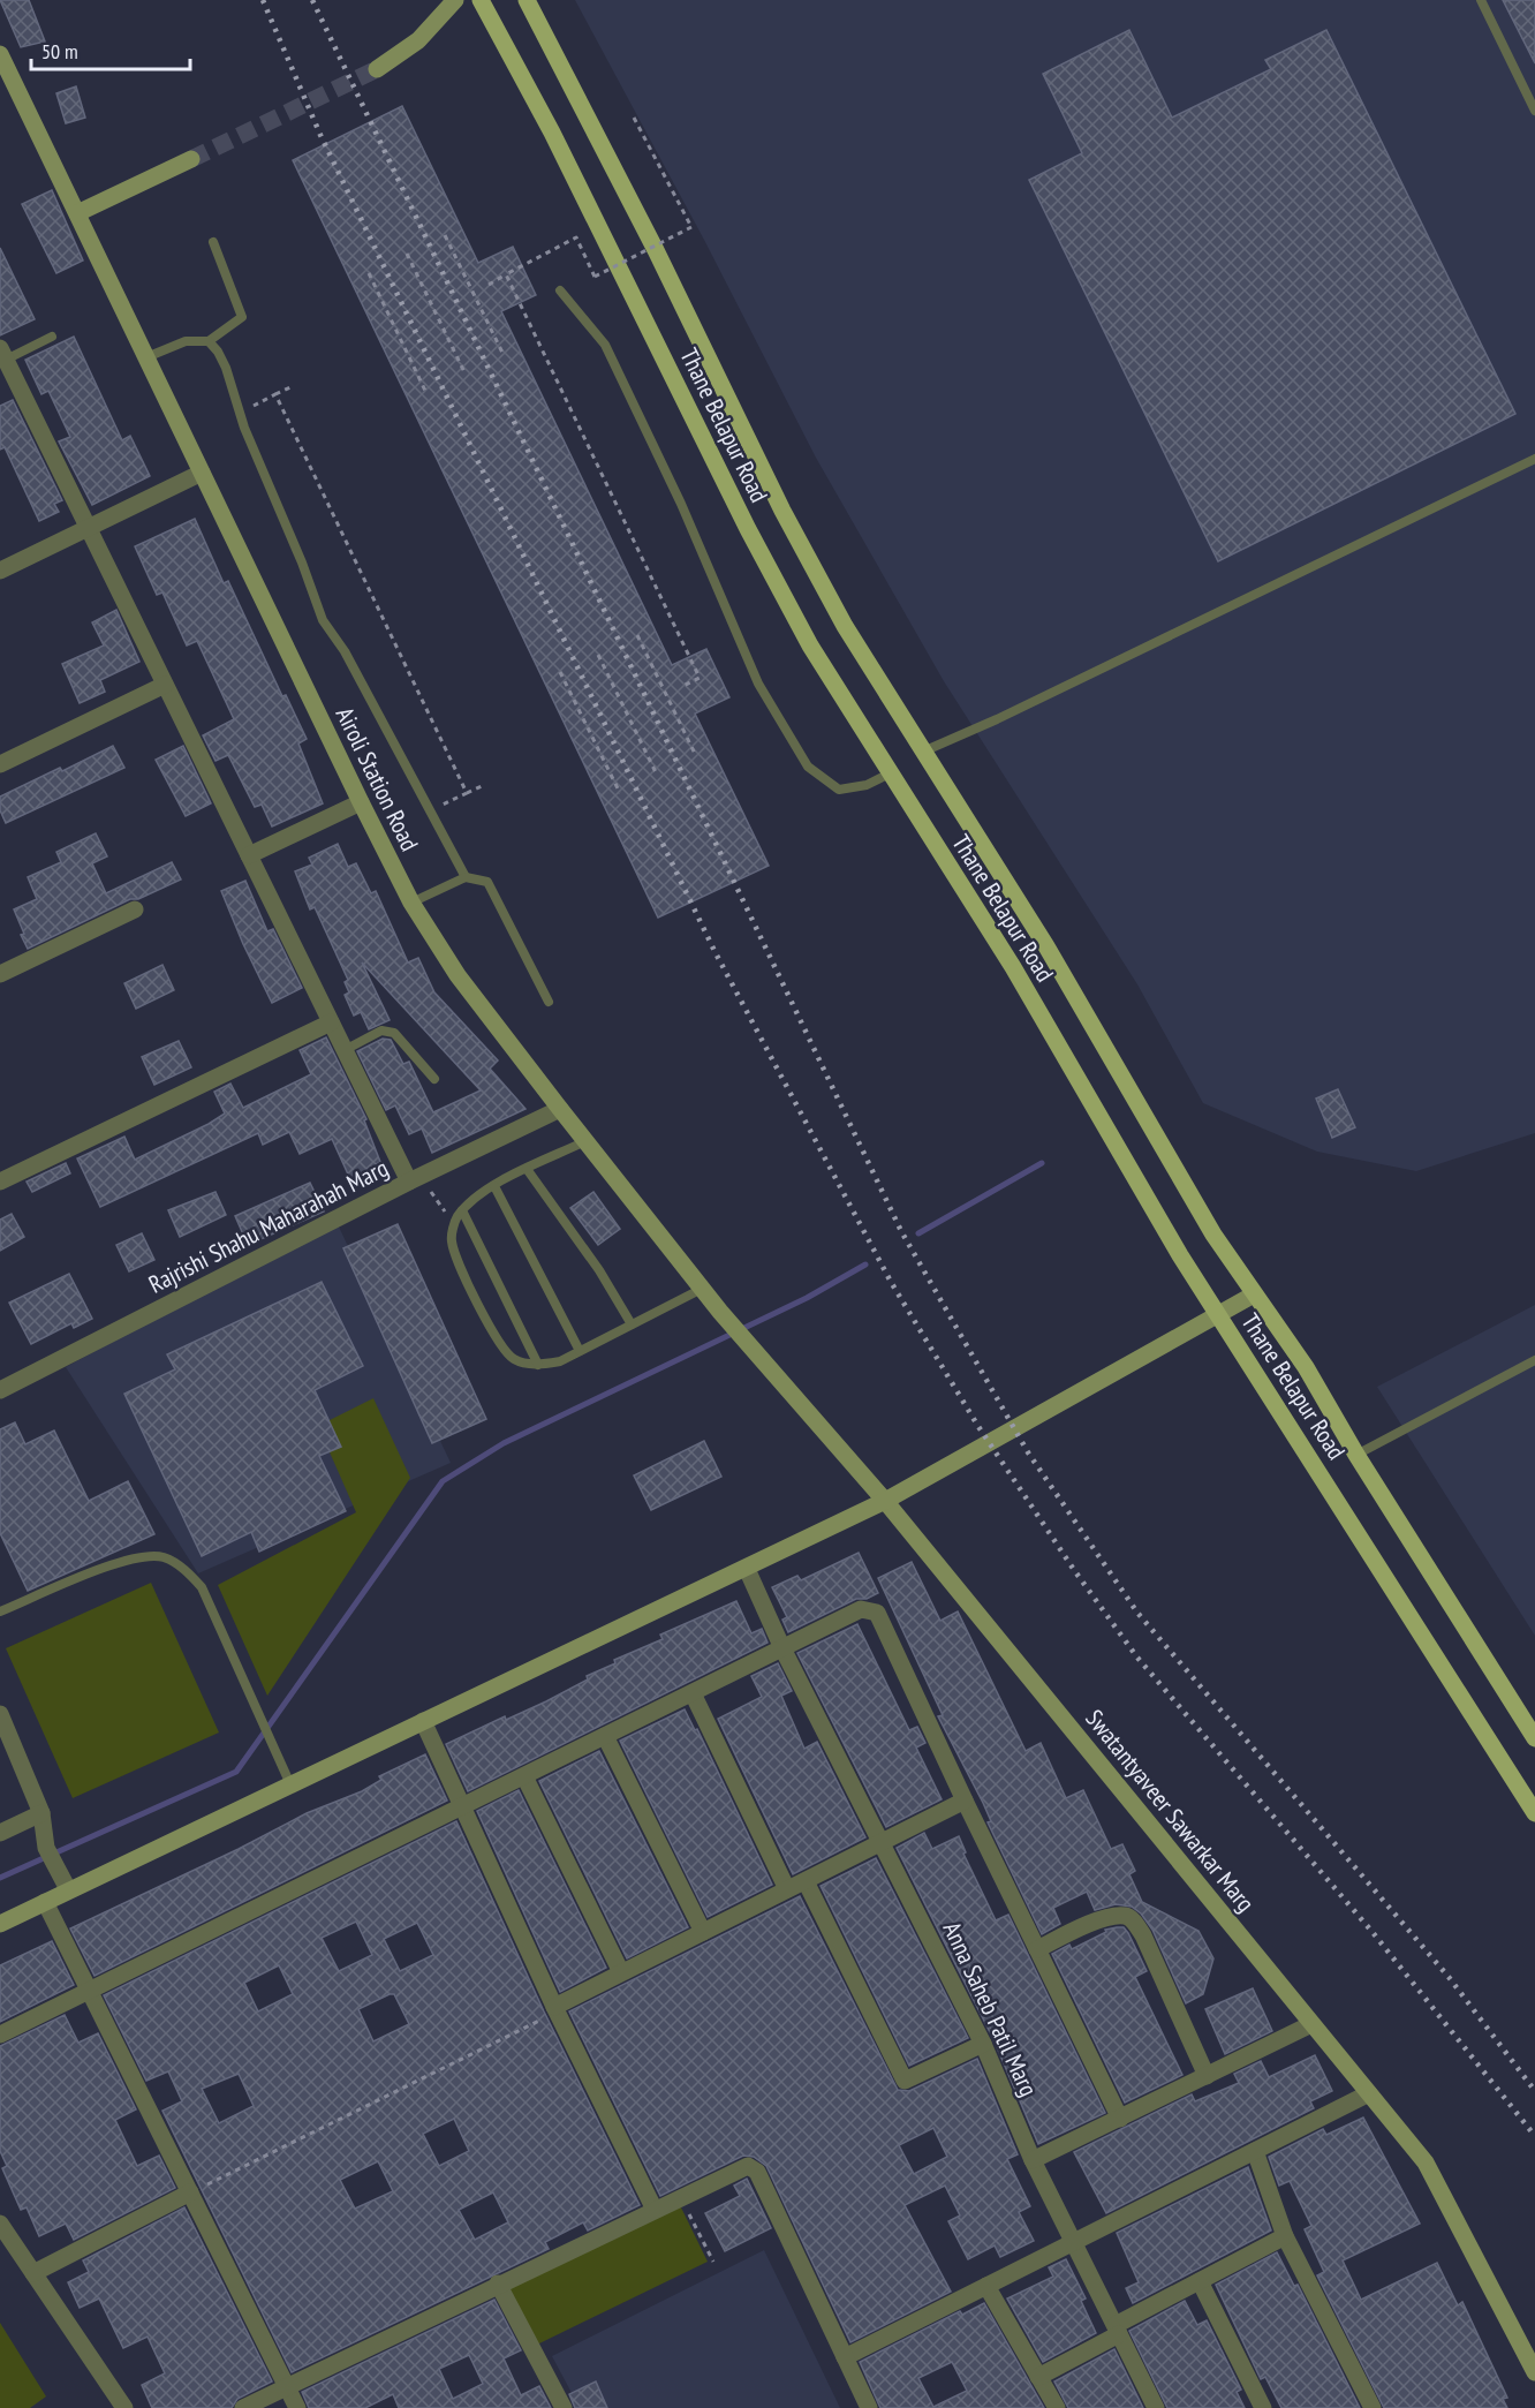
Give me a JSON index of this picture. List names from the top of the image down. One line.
{"streets":{"main road":["Thane Belapur Road","Airoli Station Road","Swatantyaveer Sawarkar Marg"],"street":["Rajrishi Shahu Maharahah Marg","Anna Saheb Patil Marg"]},"crossings":[["Airoli Station Road","Rajrishi Shahu Maharahah Marg"],["Airoli Station Road","Swatantyaveer Sawarkar Marg"]],"scale_bar":"50 m"}
